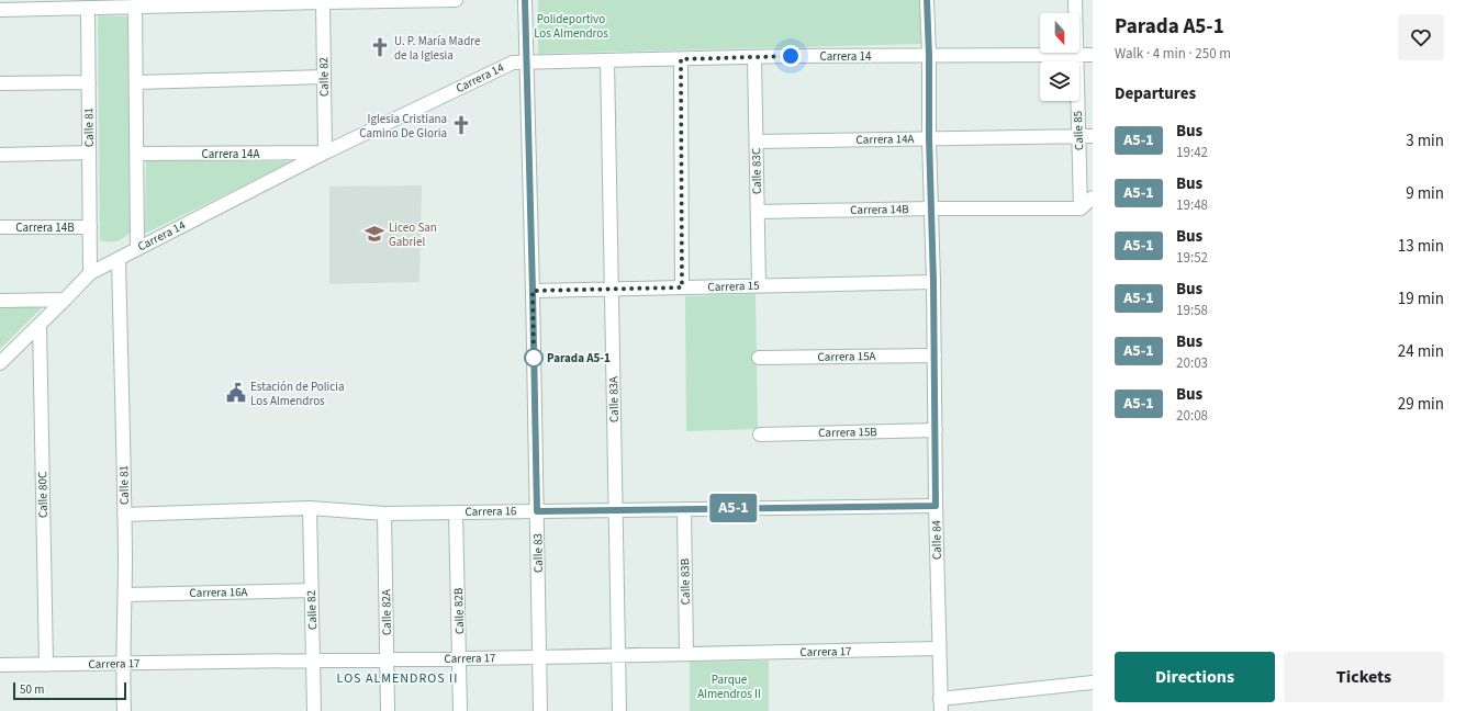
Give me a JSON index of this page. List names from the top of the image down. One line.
{"streets":{"street":["Carrera 14","Calle 82","Calle 81","Calle 85","Carrera 14A","Calle 83C","Carrera 14B","Carrera 15","Carrera 15A","Calle 83A","Carrera 15B","Calle 80C","Carrera 16","Calle 84","Calle 83","Calle 83B","Carrera 16A","Calle 82B","Calle 82A","Carrera 17"]},"crossings":[["Carrera 14","Calle 82"],["Carrera 14","Calle 81"],["Carrera 14","Calle 85"],["Carrera 14","Carrera 14A"],["Carrera 14","Calle 83C"],["Carrera 14","Calle 83A"],["Carrera 14","Calle 80C"],["Carrera 14","Calle 84"],["Carrera 14","Calle 83"],["Calle 82","Carrera 14A"],["Calle 82","Carrera 16"],["Calle 82","Carrera 16A"],["Calle 82","Carrera 17"],["Calle 81","Carrera 14B"],["Calle 81","Carrera 16"],["Calle 81","Carrera 16A"],["Calle 81","Carrera 17"],["Calle 85","Carrera 14A"],["Calle 85","Carrera 14B"],["Carrera 14A","Calle 83C"],["Carrera 14A","Calle 84"],["Calle 83C","Carrera 14B"],["Calle 83C","Carrera 15"],["Carrera 14B","Calle 84"],["Carrera 15","Calle 83A"],["Carrera 15","Calle 84"],["Carrera 15","Calle 83"],["Carrera 15A","Calle 84"],["Calle 83A","Carrera 16"],["Calle 83A","Carrera 17"],["Carrera 15B","Calle 84"],["Calle 80C","Carrera 17"],["Carrera 16","Calle 84"],["Carrera 16","Calle 83"],["Carrera 16","Calle 83B"],["Carrera 16","Calle 82B"],["Carrera 16","Calle 82A"],["Calle 84","Carrera 17"],["Calle 83","Carrera 17"],["Calle 83B","Carrera 17"],["Calle 82B","Carrera 17"],["Calle 82A","Carrera 17"]],"districts":["LOS ALMENDROS II"],"parks":["Polideportivo Los Almendros","Parque Almendros II"],"places":{"church":["U. P. María Madre de la Iglesia","Iglesia Cristiana Camino De Gloria"],"school or university":["Liceo San Gabriel"],"other":["Parada A5-1"],"public building":["Estación de Policia Los Almendros"]},"lines":["bus line A5-1"],"scale_bar":"50 m","north":"bottom","page":{"on_map":"A5-1","heading":[["Parada A5-1","Walk · 4 min · 250 m"],"Departures"],"list":[{"mark":"A5-1","name":"Bus","note":"19:42","value":"3 min"},{"mark":"A5-1","name":"Bus","note":"19:48","value":"9 min"},{"mark":"A5-1","name":"Bus","note":"19:52","value":"13 min"},{"mark":"A5-1","name":"Bus","note":"19:58","value":"19 min"},{"mark":"A5-1","name":"Bus","note":"20:03","value":"24 min"},{"mark":"A5-1","name":"Bus","note":"20:08","value":"29 min"}],"buttons":["Directions","Tickets"],"scale":"50 m"}}
